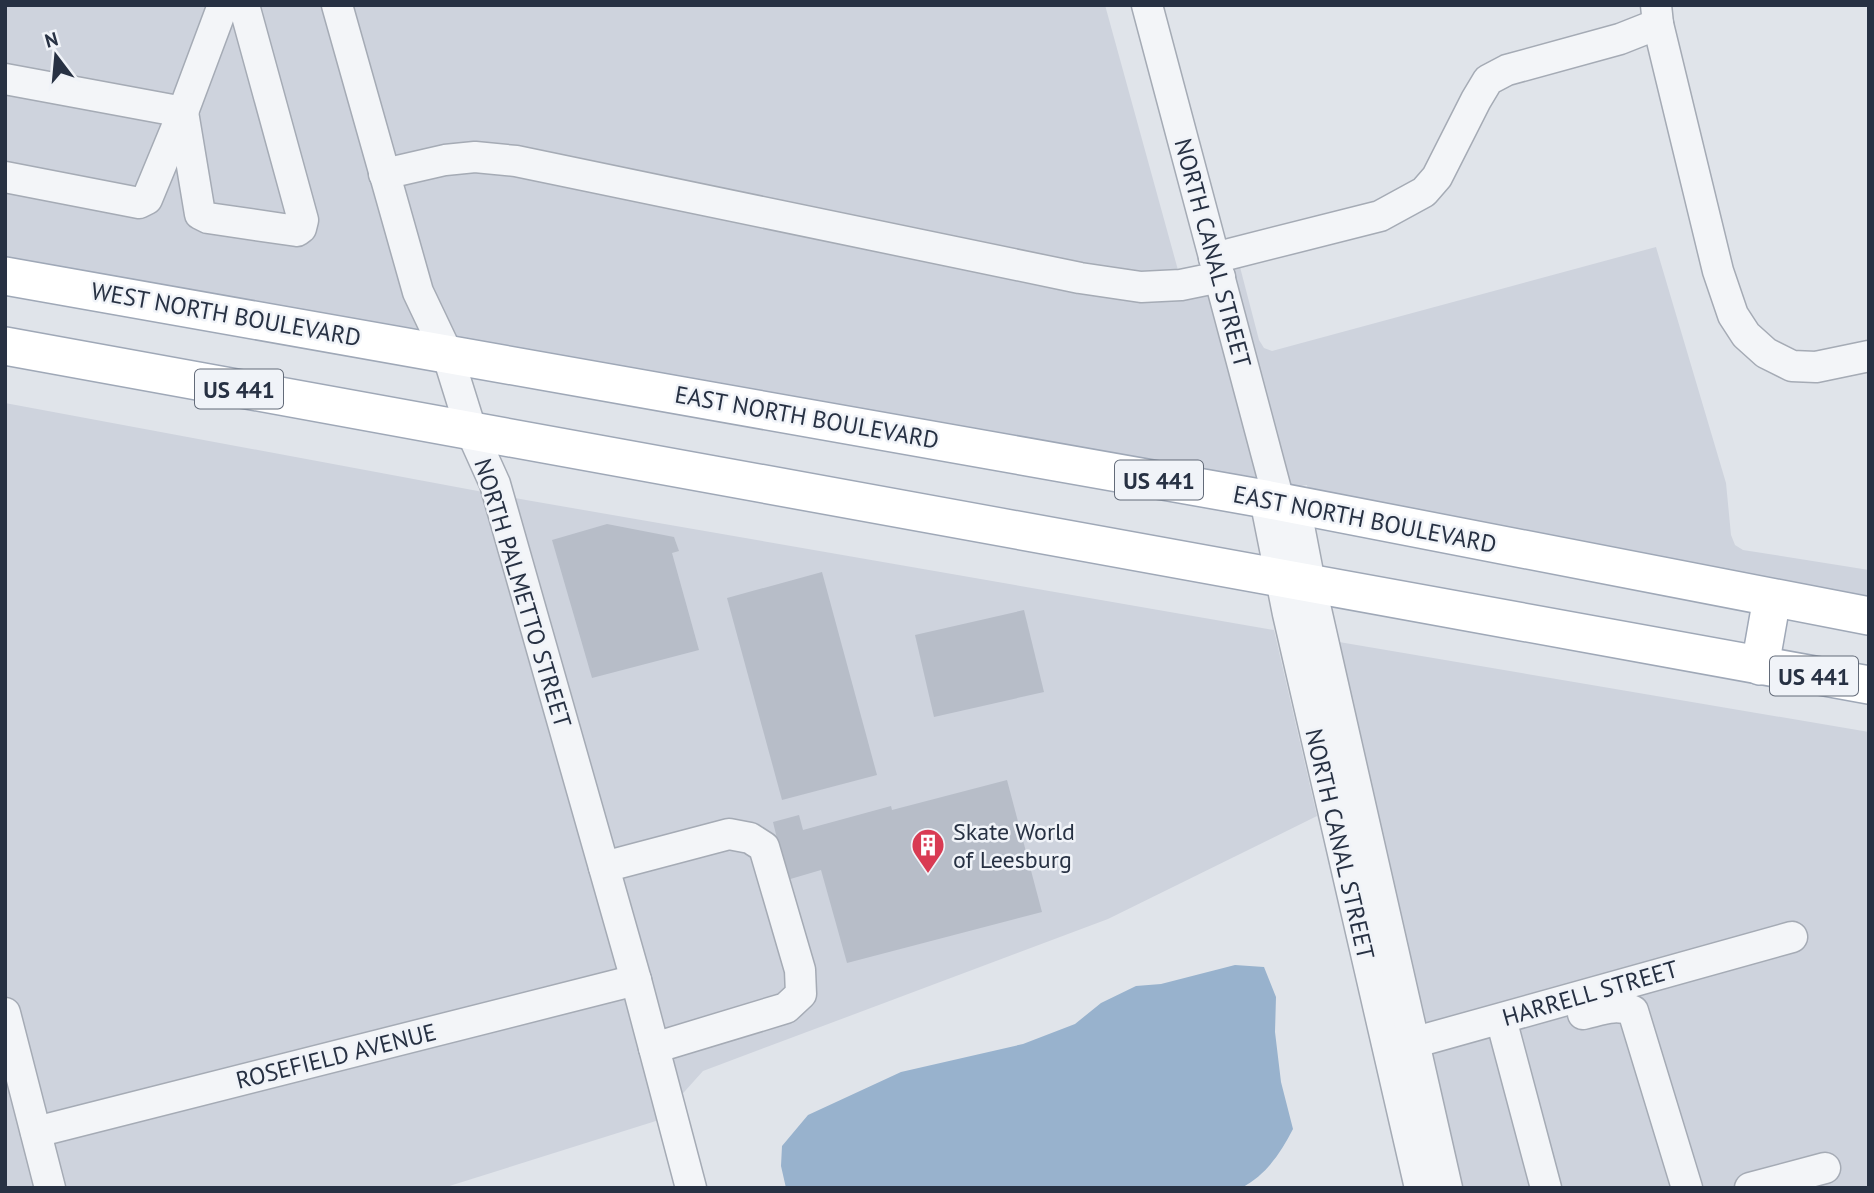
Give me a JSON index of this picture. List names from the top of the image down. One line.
{"streets":{"main road":["WEST NORTH BOULEVARD","US 441","EAST NORTH BOULEVARD"],"street":["NORTH CANAL STREET","NORTH PALMETTO STREET","HARRELL STREET","ROSEFIELD AVENUE"]},"crossings":[["NORTH CANAL STREET","US 441"],["NORTH CANAL STREET","EAST NORTH BOULEVARD"],["NORTH CANAL STREET","HARRELL STREET"],["WEST NORTH BOULEVARD","EAST NORTH BOULEVARD"],["WEST NORTH BOULEVARD","NORTH PALMETTO STREET"],["US 441","NORTH PALMETTO STREET"],["EAST NORTH BOULEVARD","NORTH PALMETTO STREET"],["NORTH PALMETTO STREET","ROSEFIELD AVENUE"]],"places":{"building":["Skate World of Leesburg"]},"north":"top"}
